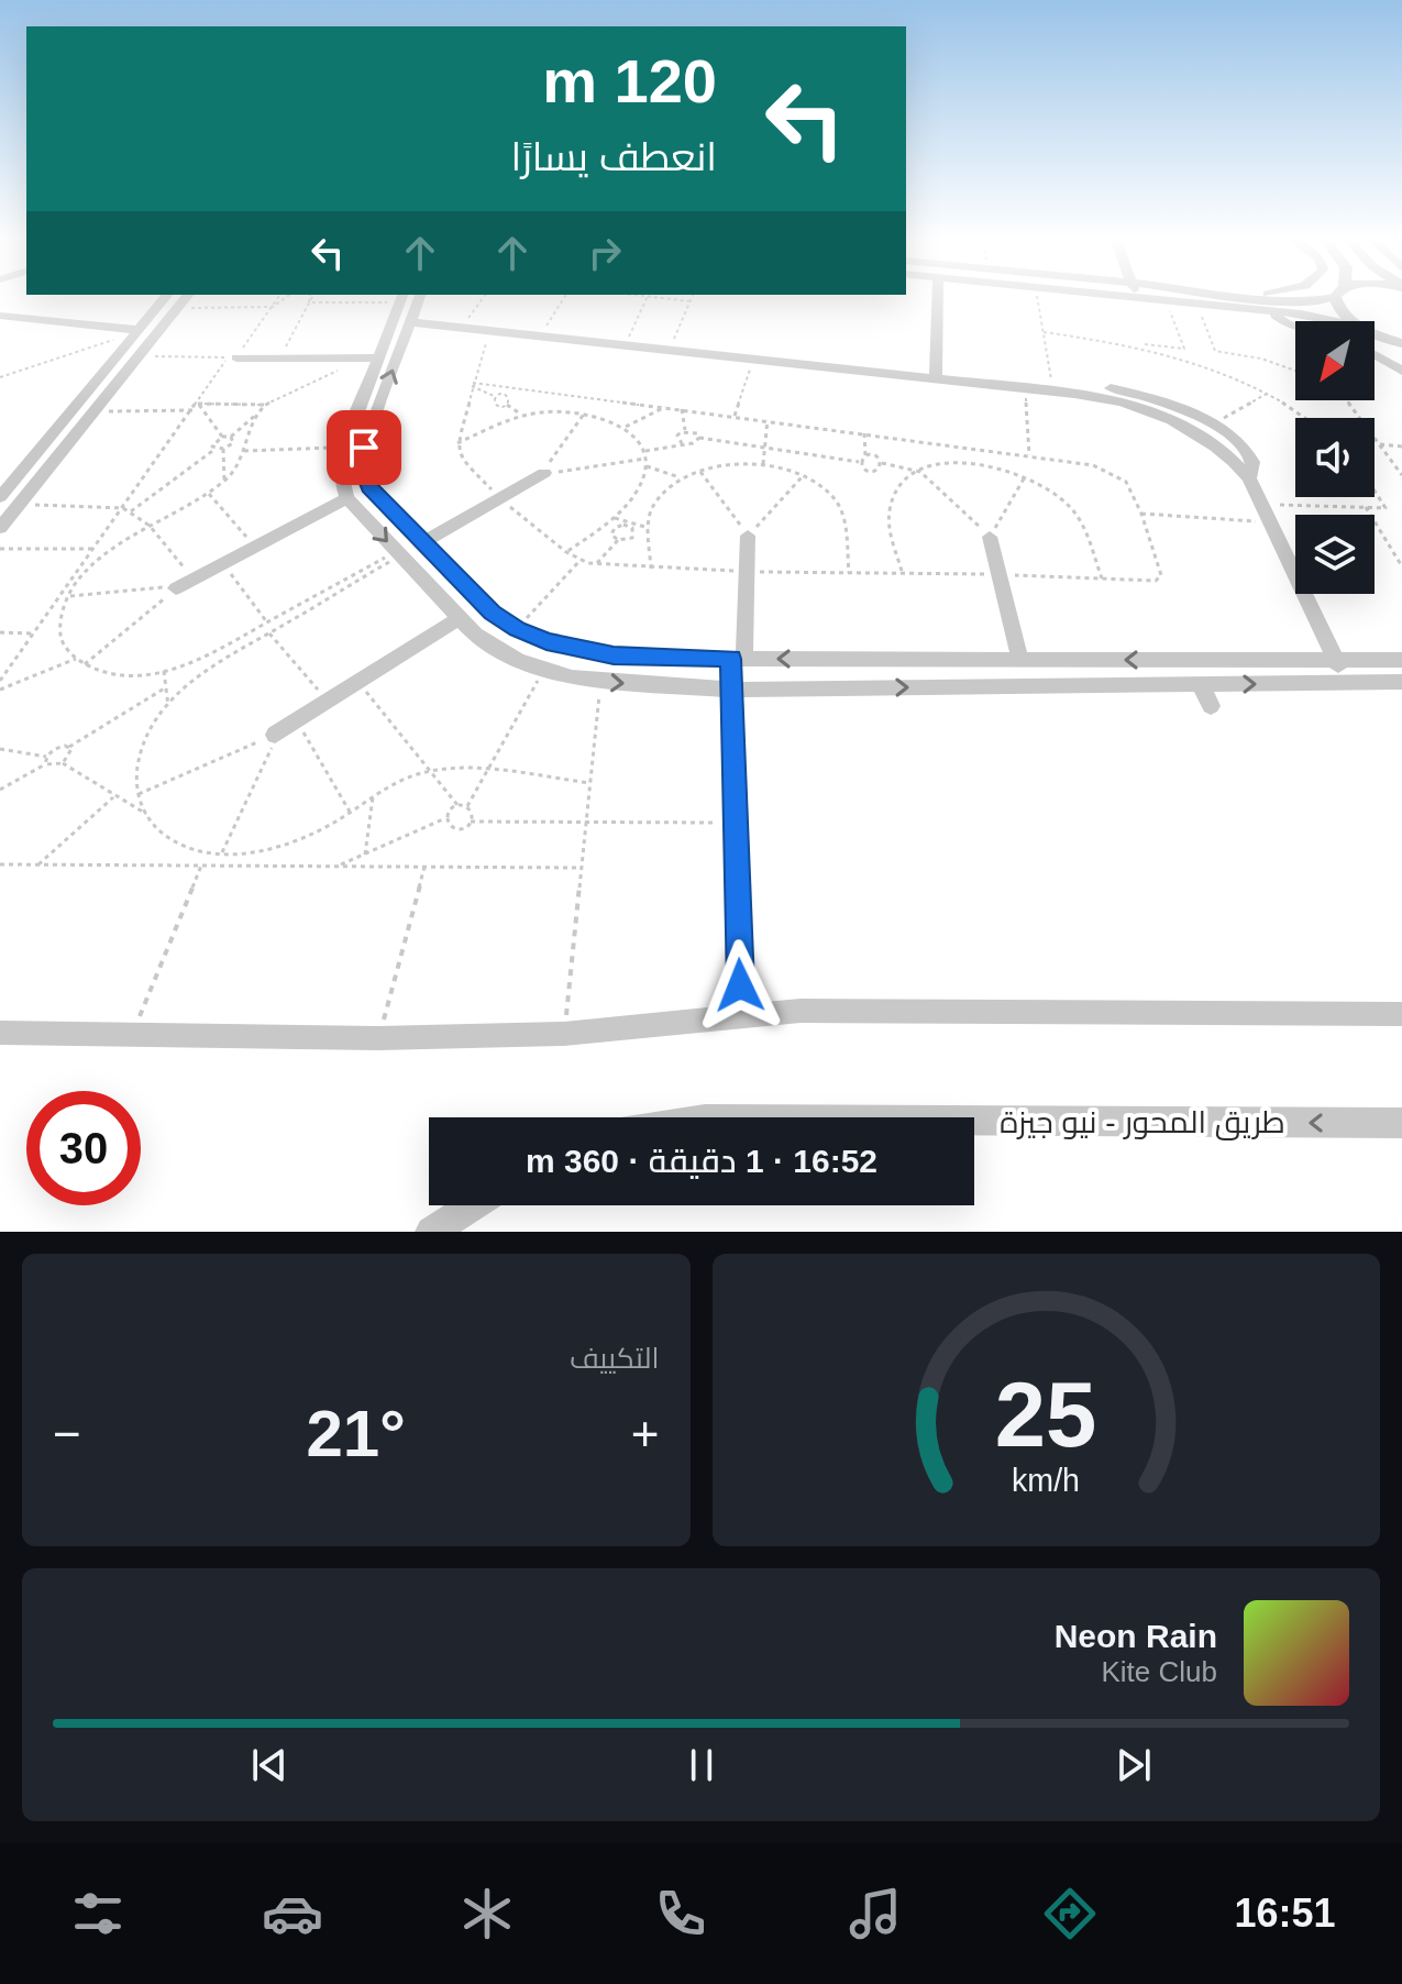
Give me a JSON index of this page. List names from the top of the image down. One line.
{"streets":{"street":["طريق المحور - نيو جيزة"]},"north":"bottom left","page":{"turn":["120 m","انعطف يسارًا"],"limit":"30","trip":"16:52 · 1 دقيقة · 360 m","tile":"التكييف","heat":["−","21°","+"],"song":["Neon Rain","Kite Club"],"tabs":"16:51","gauge":["25","km/h"]}}
